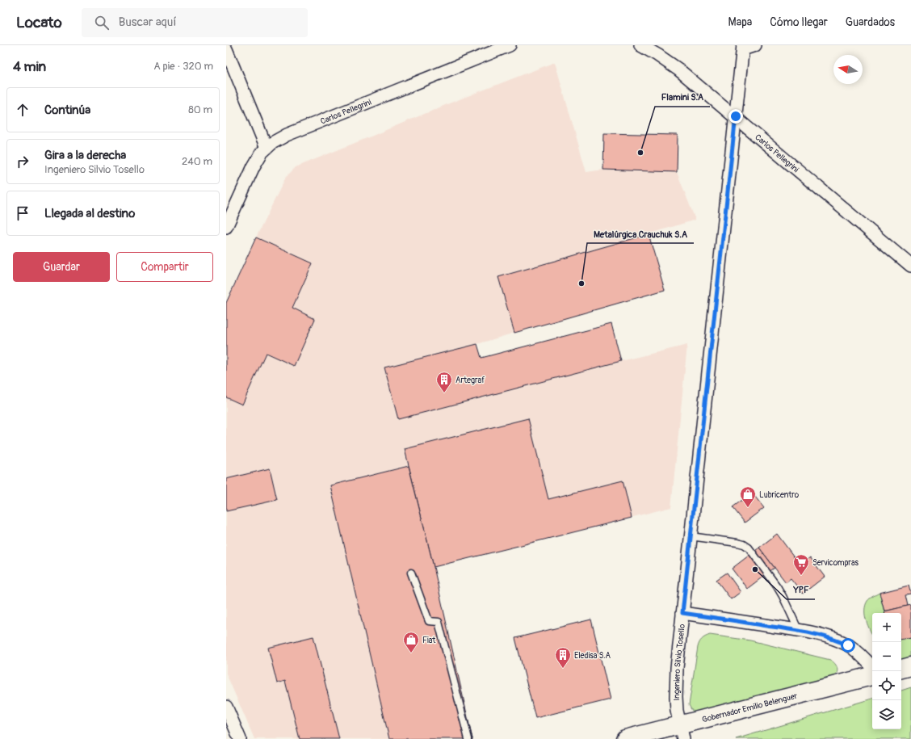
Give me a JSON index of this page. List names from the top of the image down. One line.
{"streets":{"street":["Carlos Pellegrini","Ingeniero Silvio Tosello","Gobernador Emilio Belenguer"]},"crossings":[["Carlos Pellegrini","Ingeniero Silvio Tosello"],["Ingeniero Silvio Tosello","Gobernador Emilio Belenguer"]],"places":{"other":["Flamini S.A","Metalúrgica Crauchuk S.A","YPF"],"building":["Artegraf","Eledisa S.A"],"shop":["Lubricentro","Fiat"],"supermarket":["Servicompras"]},"north":"left","page":{"header":"Locato","search":"Buscar aquí","nav":["Mapa","Cómo llegar","Guardados"],"heading":["4 min","A pie · 320 m"],"list":[["Continúa","80 m"],["Gira a la derecha","Ingeniero Silvio Tosello","240 m"],"Llegada al destino"],"buttons":["Guardar","Compartir"],"map_buttons":["+","−"]}}
